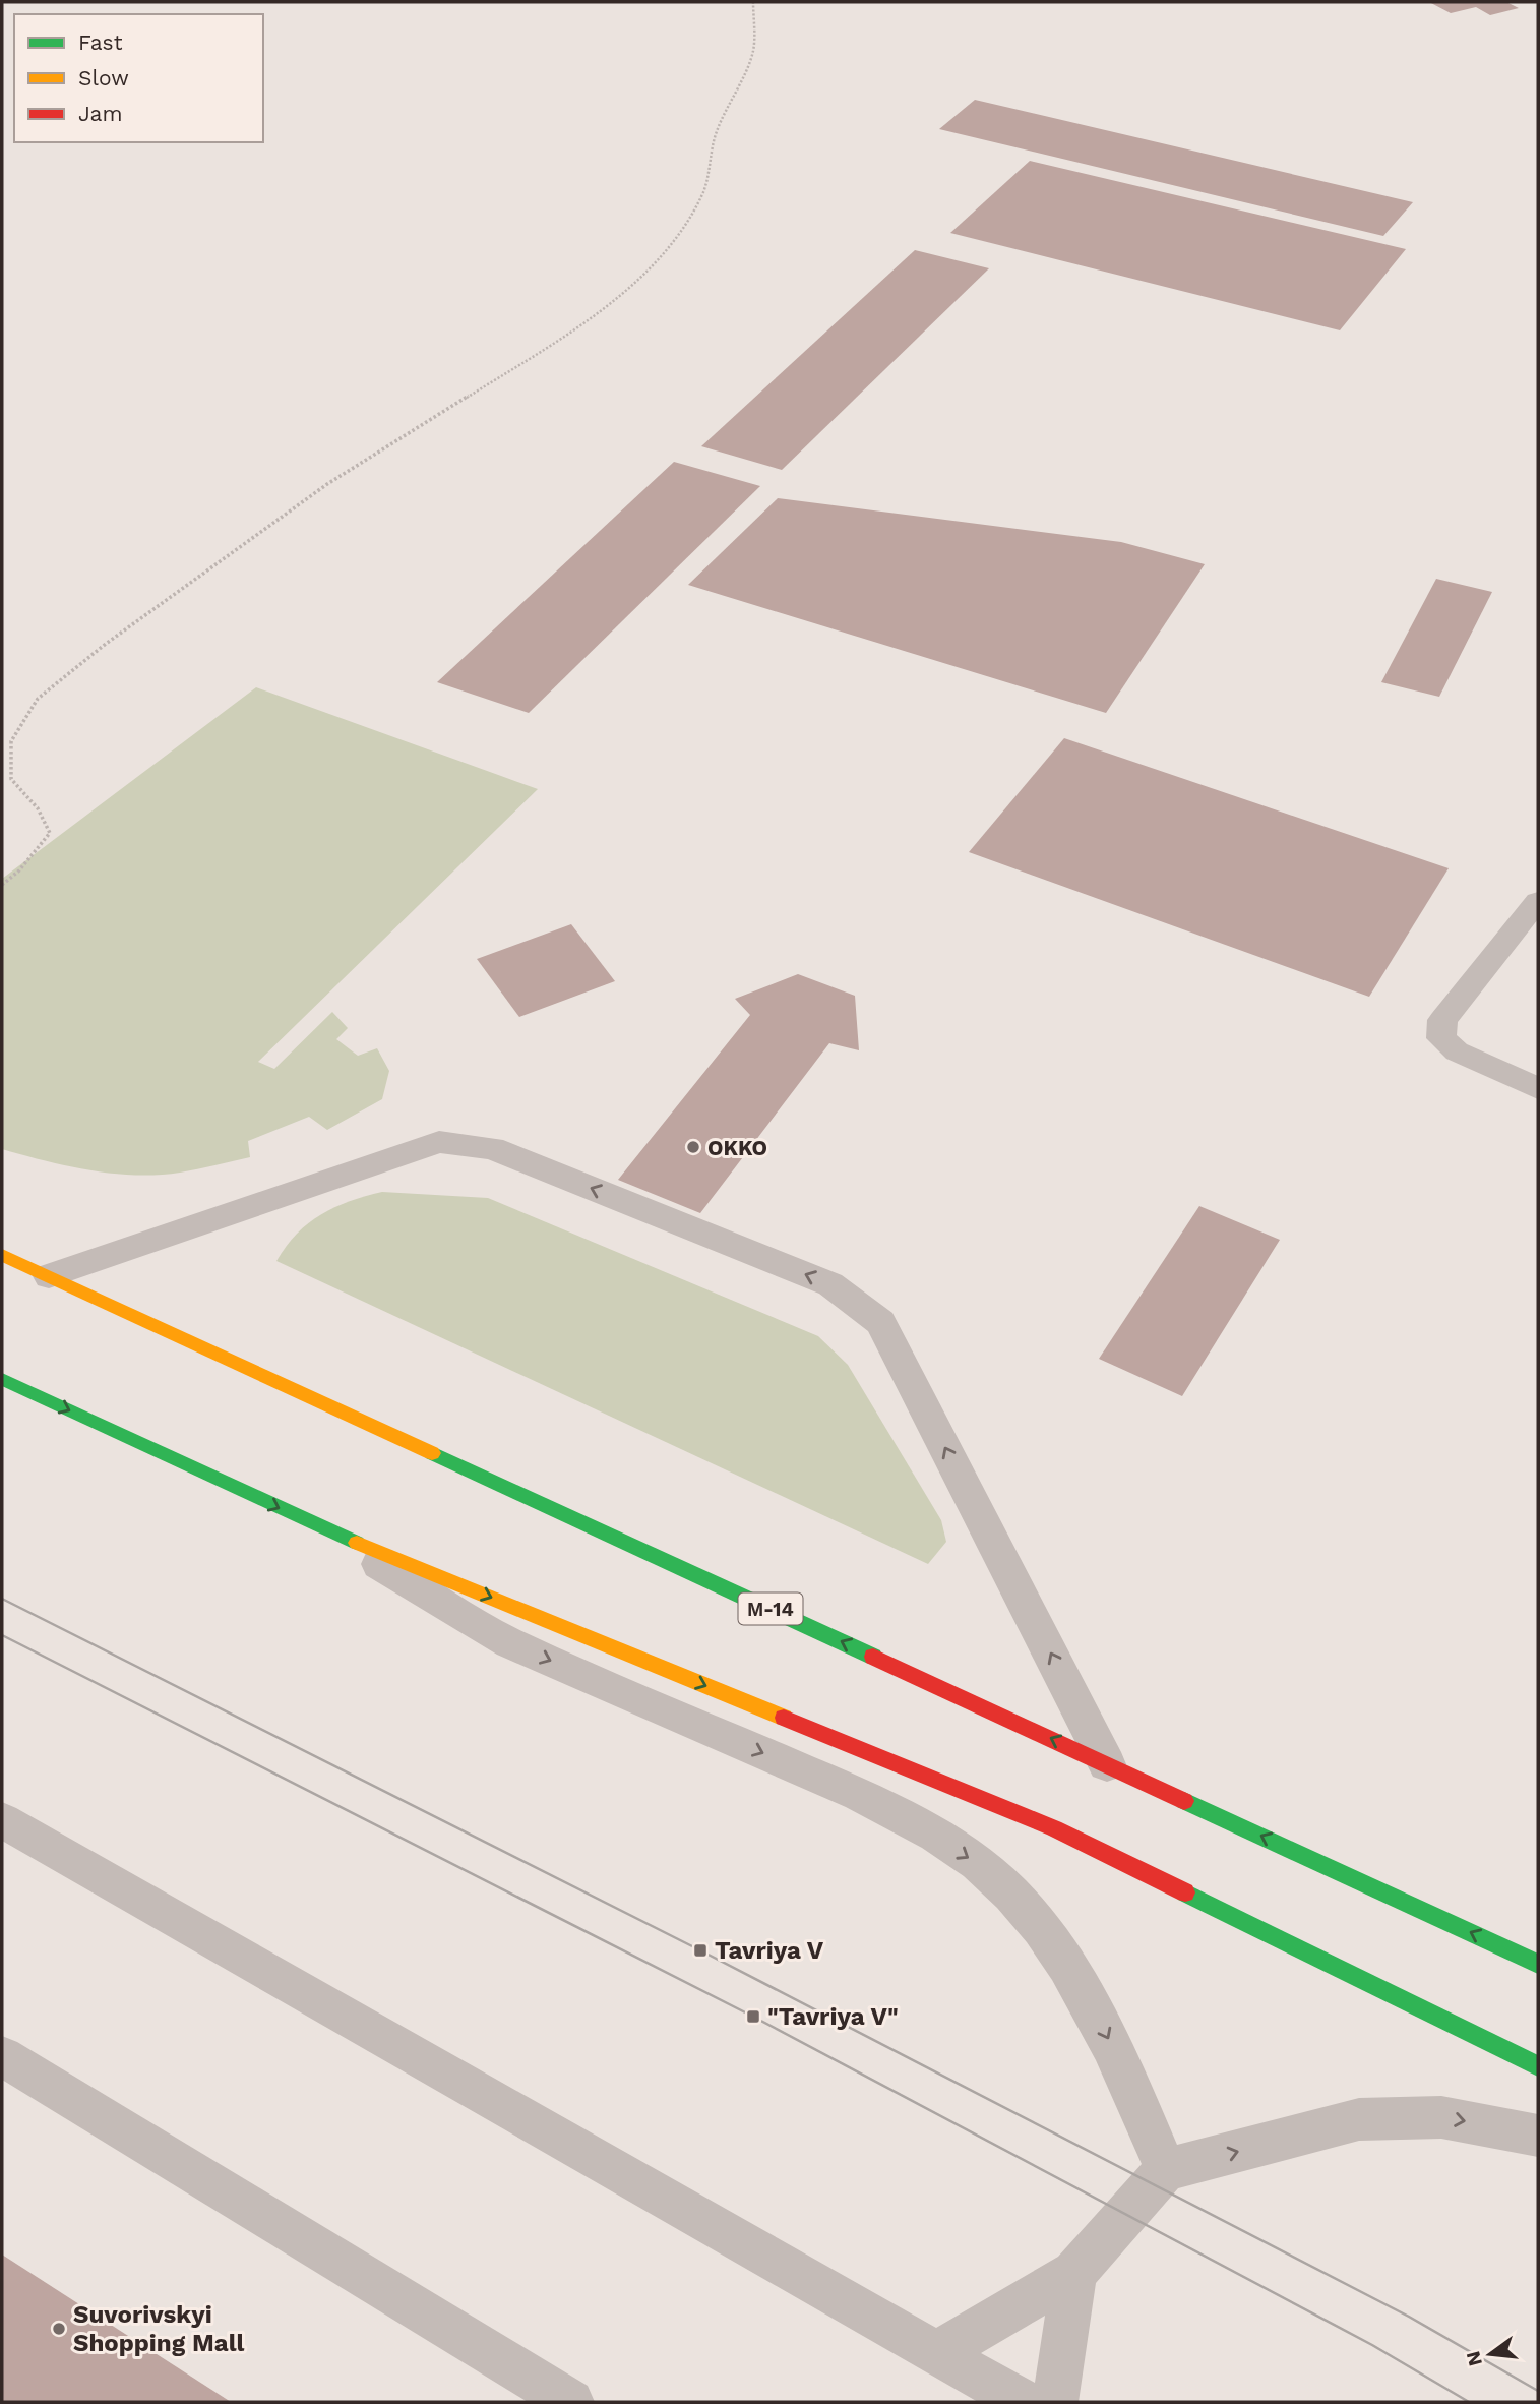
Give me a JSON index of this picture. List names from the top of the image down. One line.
{"streets":{"highway":["М-14"]},"places":{"other":["OKKO","Suvorivskyi Shopping Mall"],"transit":["Tavriya V","\"Tavriya V\""]},"legend":["Fast","Slow","Jam"],"north":"left"}
